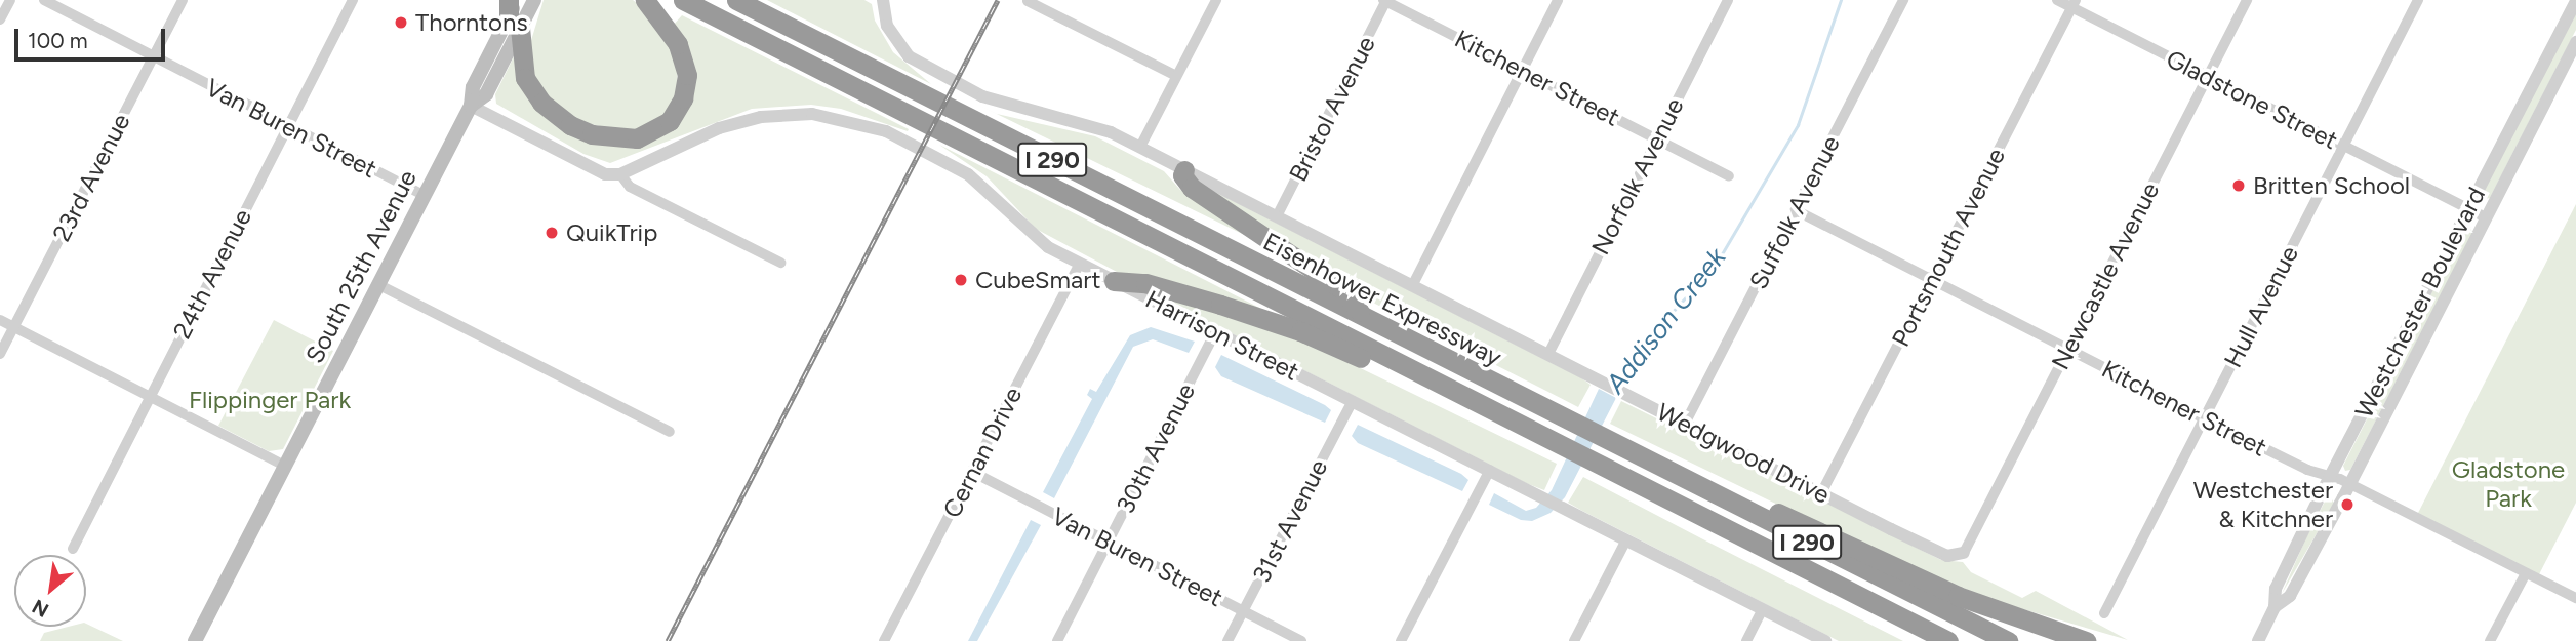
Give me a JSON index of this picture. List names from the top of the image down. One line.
{"streets":{"highway":["I 290","Eisenhower Expressway"],"main road":["South 25th Avenue"],"street":["Kitchener Street","Gladstone Street","Bristol Avenue","Van Buren Street","Norfolk Avenue","23rd Avenue","Suffolk Avenue","Portsmouth Avenue","24th Avenue","Newcastle Avenue","Westchester Boulevard","Hull Avenue","Harrison Street","30th Avenue","Cernan Drive","Wedgwood Drive","31st Avenue"]},"crossings":[["Kitchener Street","Bristol Avenue"],["Kitchener Street","Norfolk Avenue"],["Kitchener Street","Suffolk Avenue"],["Kitchener Street","Portsmouth Avenue"],["Kitchener Street","Newcastle Avenue"],["Kitchener Street","Westchester Boulevard"],["Kitchener Street","Hull Avenue"],["Gladstone Street","Portsmouth Avenue"],["Gladstone Street","Newcastle Avenue"],["Gladstone Street","Westchester Boulevard"],["Gladstone Street","Hull Avenue"],["Bristol Avenue","Wedgwood Drive"],["Van Buren Street","23rd Avenue"],["Van Buren Street","South 25th Avenue"],["Van Buren Street","24th Avenue"],["Van Buren Street","30th Avenue"],["Van Buren Street","Cernan Drive"],["Van Buren Street","31st Avenue"],["Norfolk Avenue","Wedgwood Drive"],["Suffolk Avenue","Wedgwood Drive"],["Portsmouth Avenue","Wedgwood Drive"],["Newcastle Avenue","Wedgwood Drive"],["Harrison Street","30th Avenue"],["Harrison Street","Cernan Drive"],["Harrison Street","31st Avenue"]],"water":["Addison Creek"],"parks":["Flippinger Park","Gladstone Park"],"places":["Thorntons","Britten School","QuikTrip","CubeSmart","Westchester & Kitchner"],"scale_bar":"100 m","north":"bottom left"}
